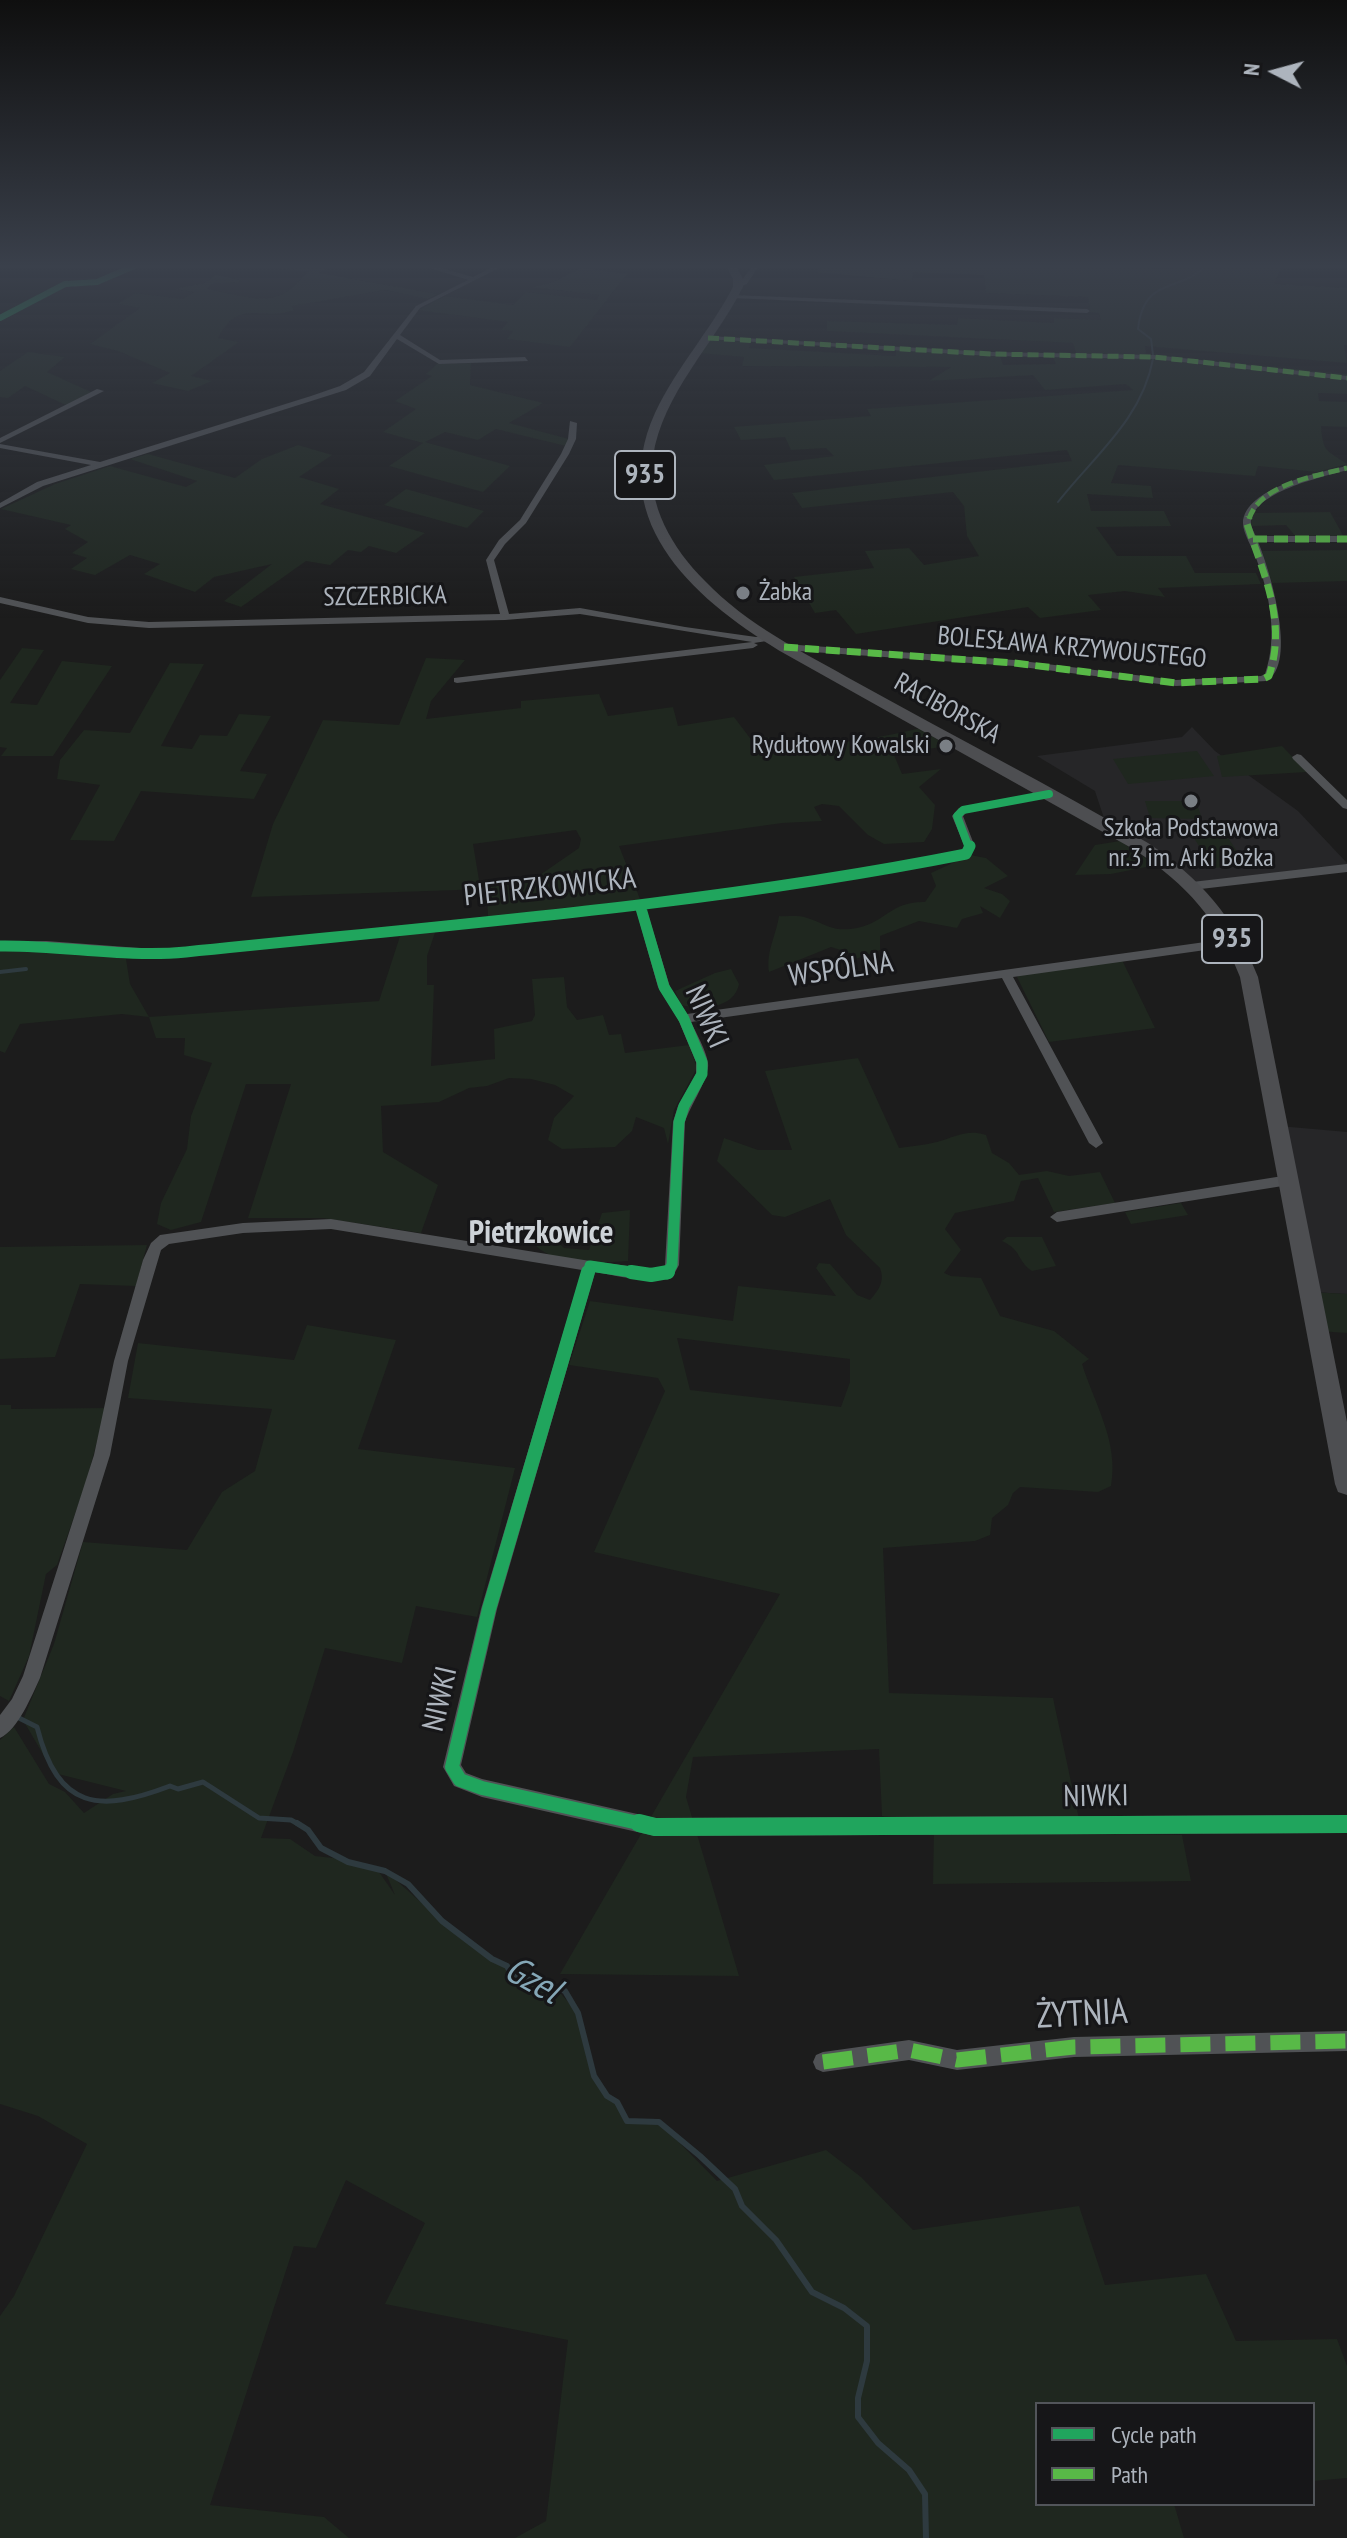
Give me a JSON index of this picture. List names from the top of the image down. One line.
{"streets":{"main road":["935","RACIBORSKA"],"street":["SZCZERBICKA","BOLESŁAWA KRZYWOUSTEGO","PIETRZKOWICKA","WSPÓLNA","NIWKI","ŻYTNIA"]},"crossings":[["SZCZERBICKA","BOLESŁAWA KRZYWOUSTEGO"],["SZCZERBICKA","RACIBORSKA"],["BOLESŁAWA KRZYWOUSTEGO","RACIBORSKA"],["RACIBORSKA","PIETRZKOWICKA"],["RACIBORSKA","WSPÓLNA"],["PIETRZKOWICKA","NIWKI"],["WSPÓLNA","NIWKI"]],"districts":["Pietrzkowice"],"water":["Gzel"],"places":["Żabka","Rydułtowy Kowalski","Szkoła Podstawowa nr.3 im. Arki Bożka"],"legend":["Cycle path","Path"],"north":"left"}
